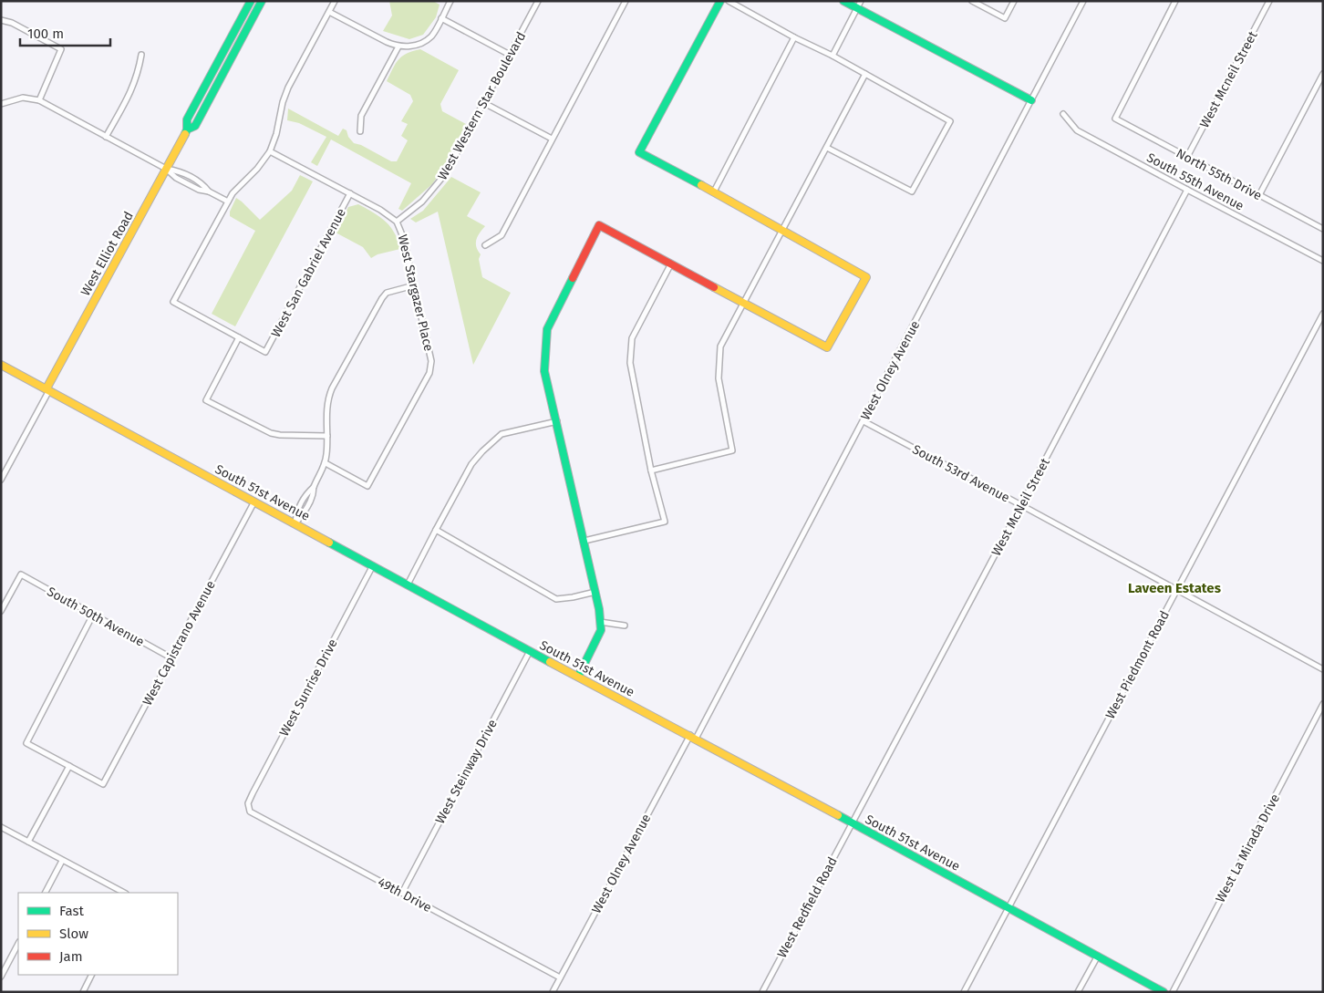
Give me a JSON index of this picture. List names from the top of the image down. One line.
{"streets":{"main road":["West Elliot Road","South 51st Avenue"],"street":["West Mcneil Street","West Western Star Boulevard","North 55th Drive","South 55th Avenue","West San Gabriel Avenue","West Stargazer Place","West Olney Avenue","South 53rd Avenue","West McNeil Street","South 50th Avenue","West Capistrano Avenue","West Piedmont Road","West Sunrise Drive","West Steinway Drive","West La Mirada Drive","49th Drive","West Redfield Road"]},"crossings":[["West Mcneil Street","North 55th Drive"],["West Western Star Boulevard","West Stargazer Place"],["South 55th Avenue","West McNeil Street"],["West Elliot Road","South 51st Avenue"],["West Olney Avenue","South 53rd Avenue"],["West Olney Avenue","South 51st Avenue"],["West Olney Avenue","49th Drive"],["South 53rd Avenue","West McNeil Street"],["South 53rd Avenue","West Piedmont Road"],["South 51st Avenue","West McNeil Street"],["South 51st Avenue","West Capistrano Avenue"],["South 51st Avenue","West Piedmont Road"],["South 51st Avenue","West Sunrise Drive"],["South 51st Avenue","West Steinway Drive"],["South 51st Avenue","West Redfield Road"],["West McNeil Street","West Redfield Road"],["South 50th Avenue","West Capistrano Avenue"],["West Sunrise Drive","49th Drive"],["West Steinway Drive","49th Drive"]],"districts":["Laveen Estates"],"legend":["Fast","Slow","Jam"],"scale_bar":"100 m"}
